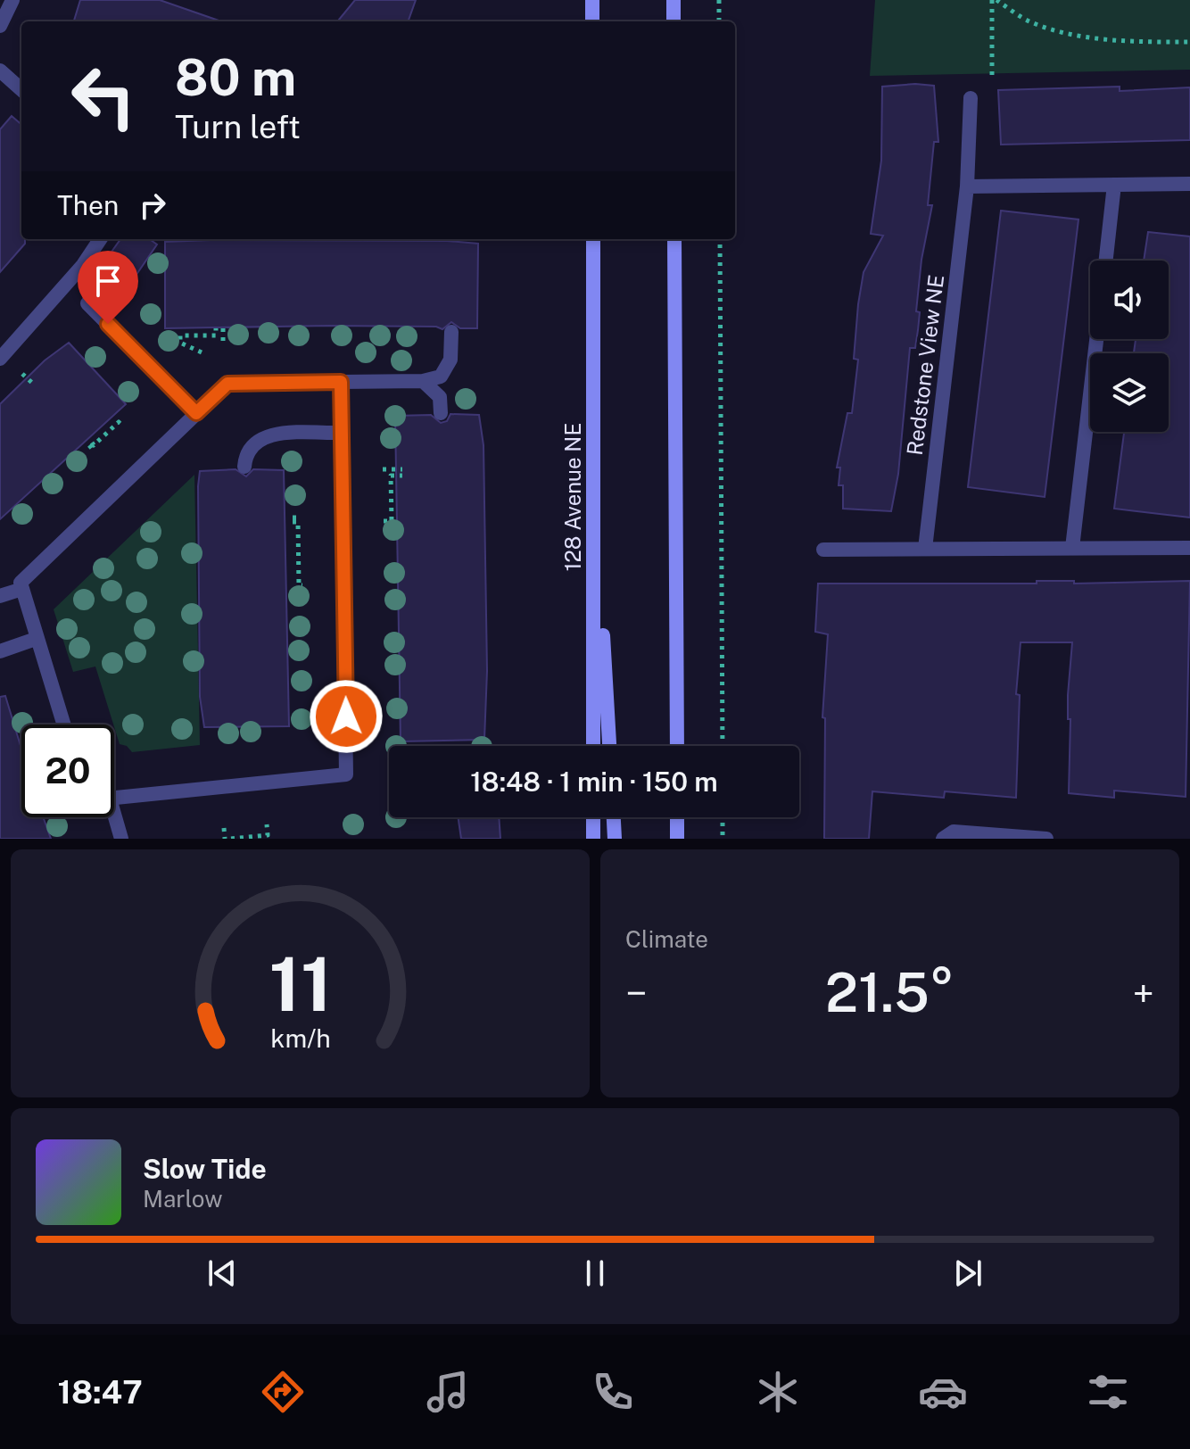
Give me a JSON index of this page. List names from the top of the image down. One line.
{"streets":{"main road":["128 Avenue NE"],"street":["Redstone View NE"]},"page":{"turn":["80 m","Turn left"],"then":"Then","limit":"20","trip":"18:48 · 1 min · 150 m","tile":"Climate","heat":["−","21.5°","+"],"song":["Slow Tide","Marlow"],"tabs":"18:47","gauge":["11","km/h"]}}
